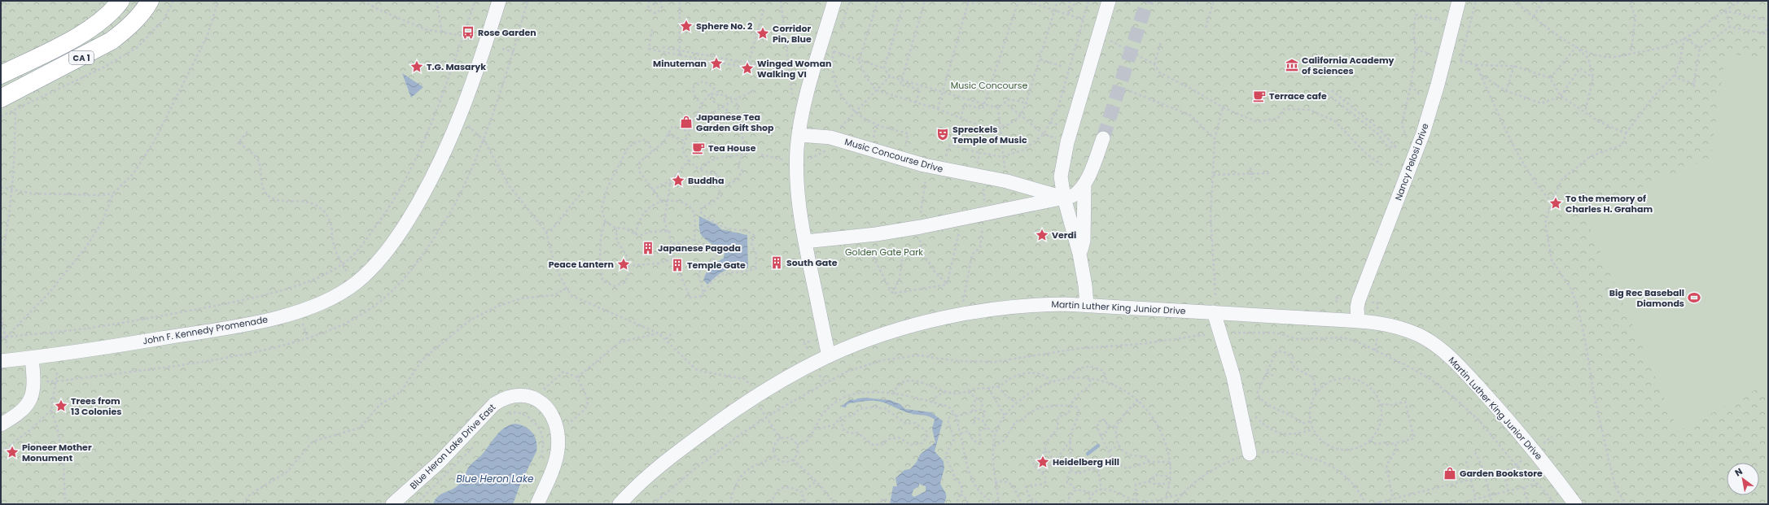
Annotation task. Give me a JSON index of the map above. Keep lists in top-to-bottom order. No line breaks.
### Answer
{"streets":{"highway":["CA 1"],"street":["Music Concourse Drive","Nancy Pelosi Drive","Martin Luther King Junior Drive","John F. Kennedy Promenade","Blue Heron Lake Drive East"]},"crossings":[["Nancy Pelosi Drive","Martin Luther King Junior Drive"]],"water":["Blue Heron Lake"],"parks":["Music Concourse","Golden Gate Park"],"places":{"place":["Sphere No. 2","Corridor Pin, Blue","Minuteman","T.G. Masaryk","Winged Woman Walking VI","Buddha","To the memory of Charles H. Graham","Verdi","Peace Lantern","Trees from 13 Colonies","Pioneer Mother Monument","Heidelberg Hill"],"bus stop":["Rose Garden"],"museum":["California Academy of Sciences"],"cafe":["Terrace cafe","Tea House"],"shop":["Japanese Tea Garden Gift Shop","Garden Bookstore"],"theatre":["Spreckels Temple of Music"],"building":["Japanese Pagoda","South Gate","Temple Gate"],"sports":["Big Rec Baseball Diamonds"]},"north":"top left"}
